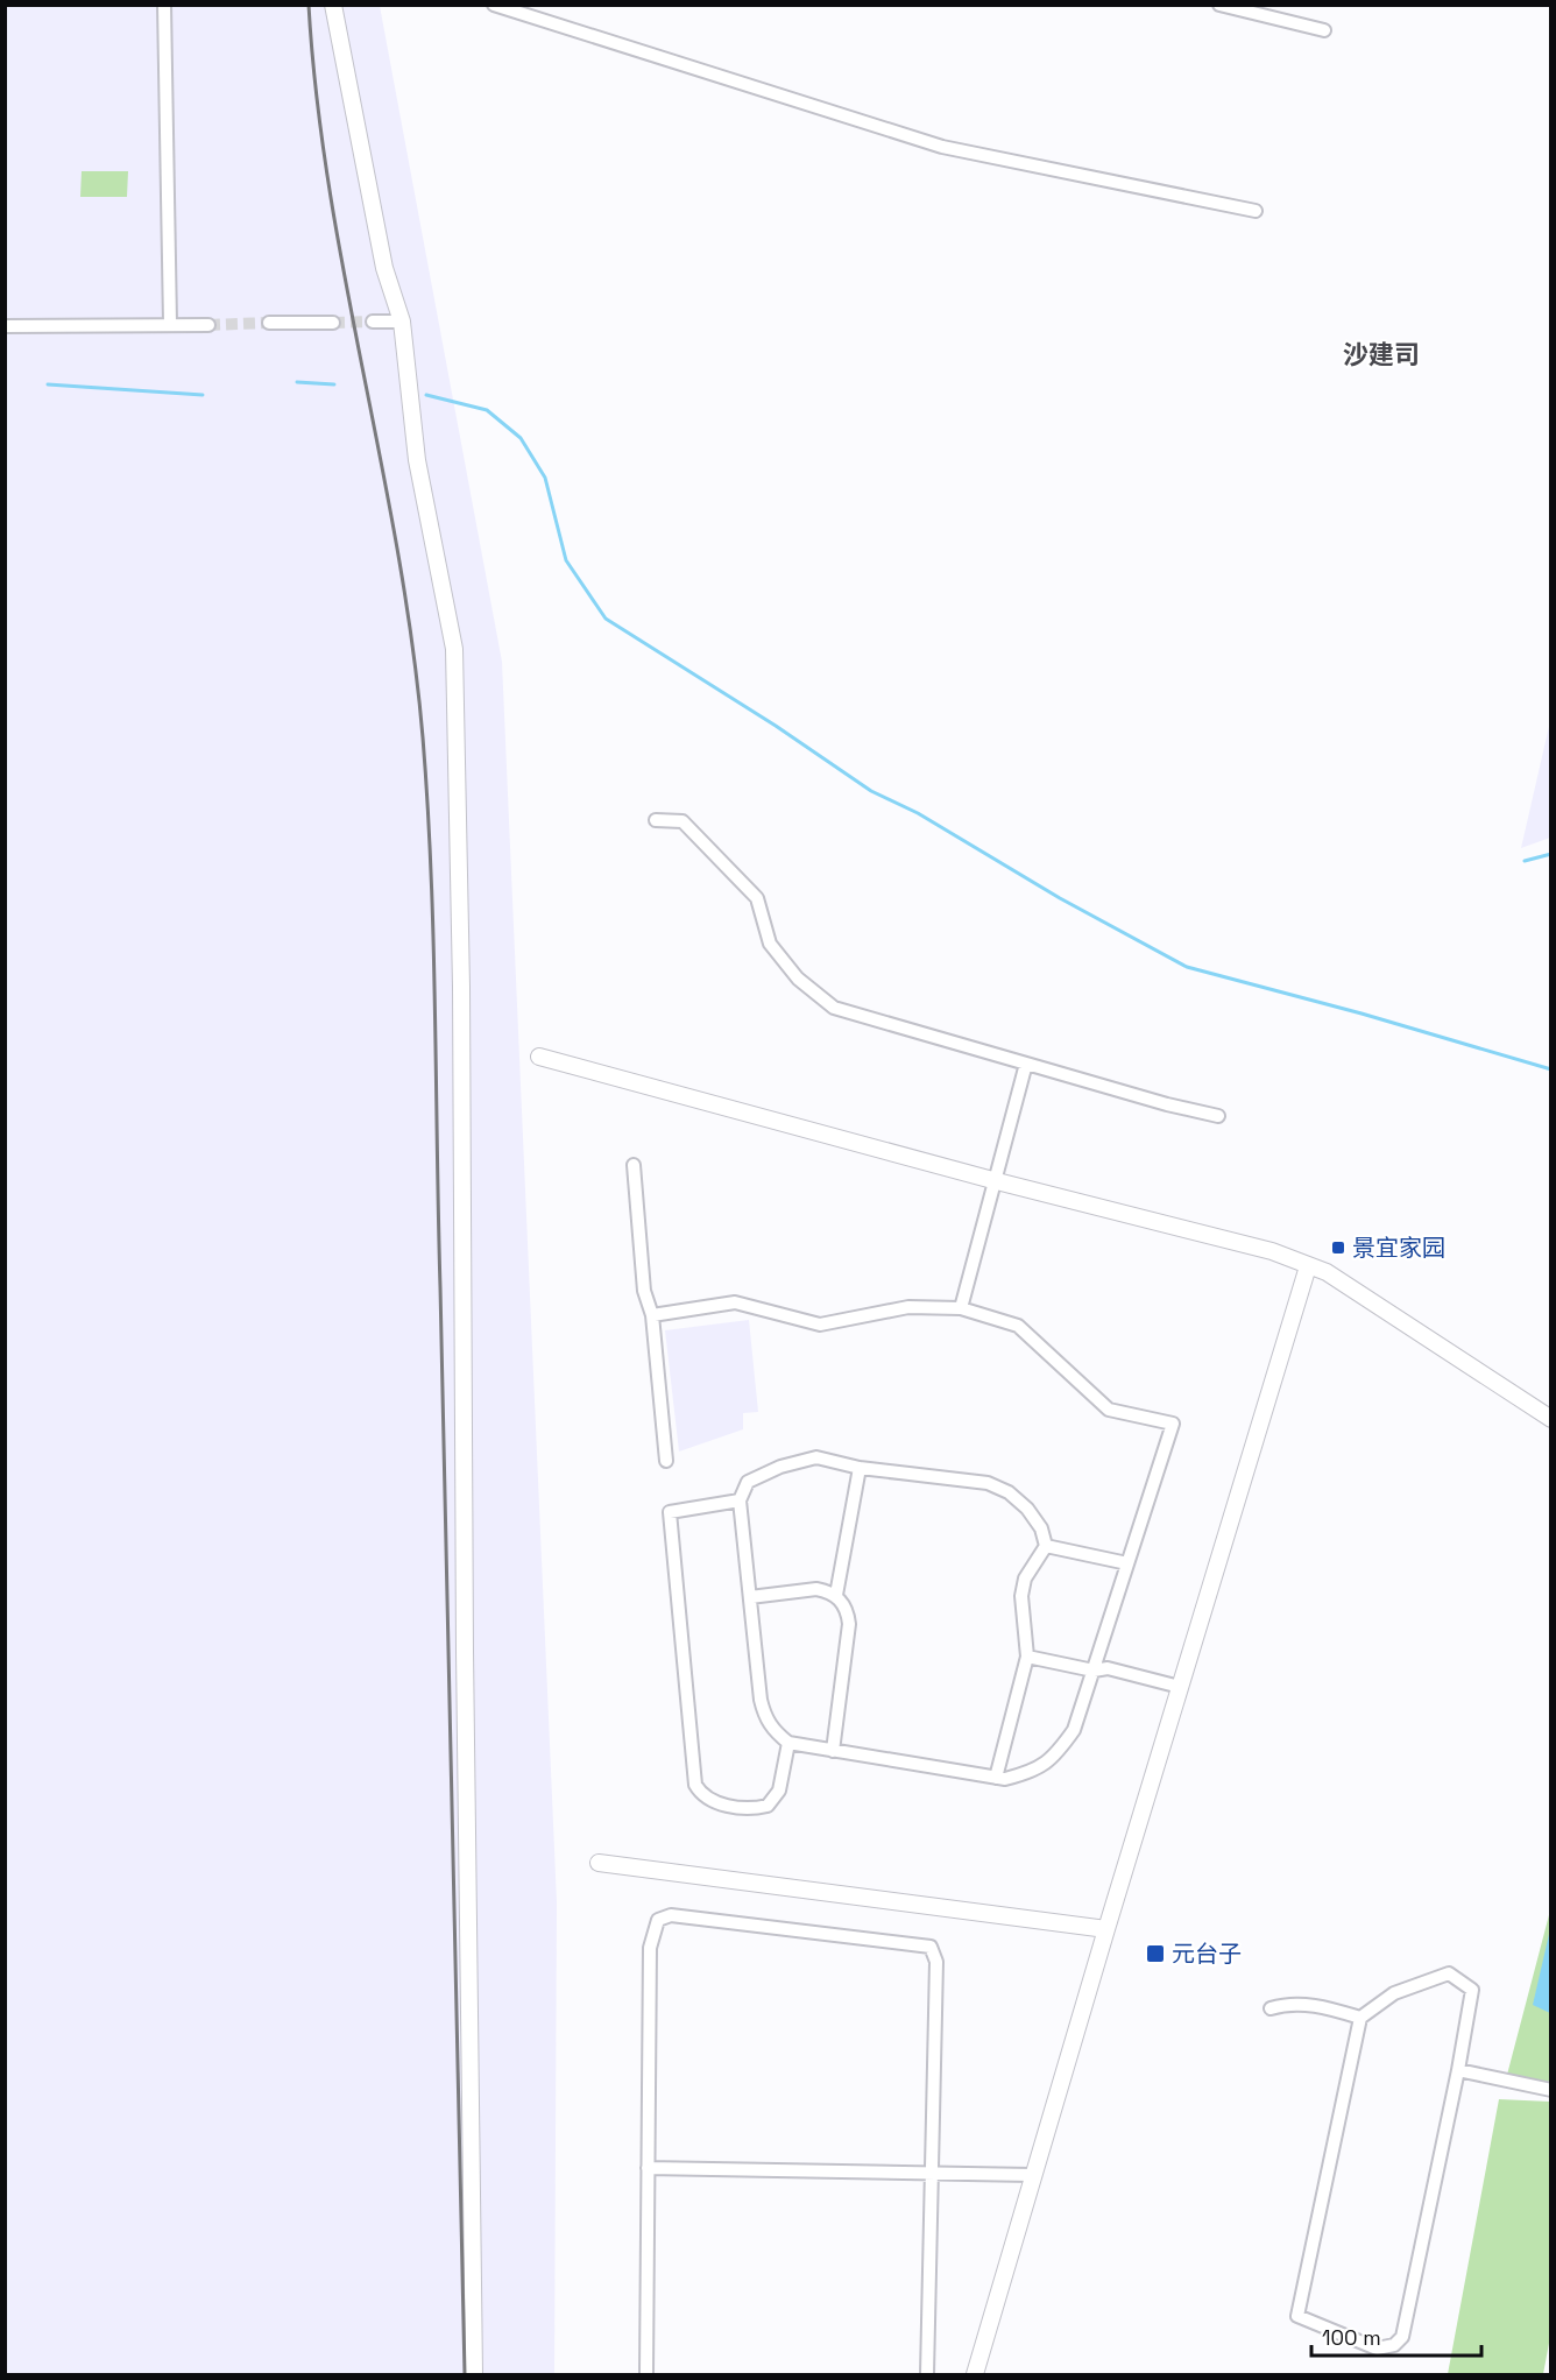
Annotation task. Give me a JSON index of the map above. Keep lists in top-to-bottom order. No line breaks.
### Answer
{"districts":["沙建司"],"places":{"transit":["景宜家园","元台子"]},"scale_bar":"100 m"}
